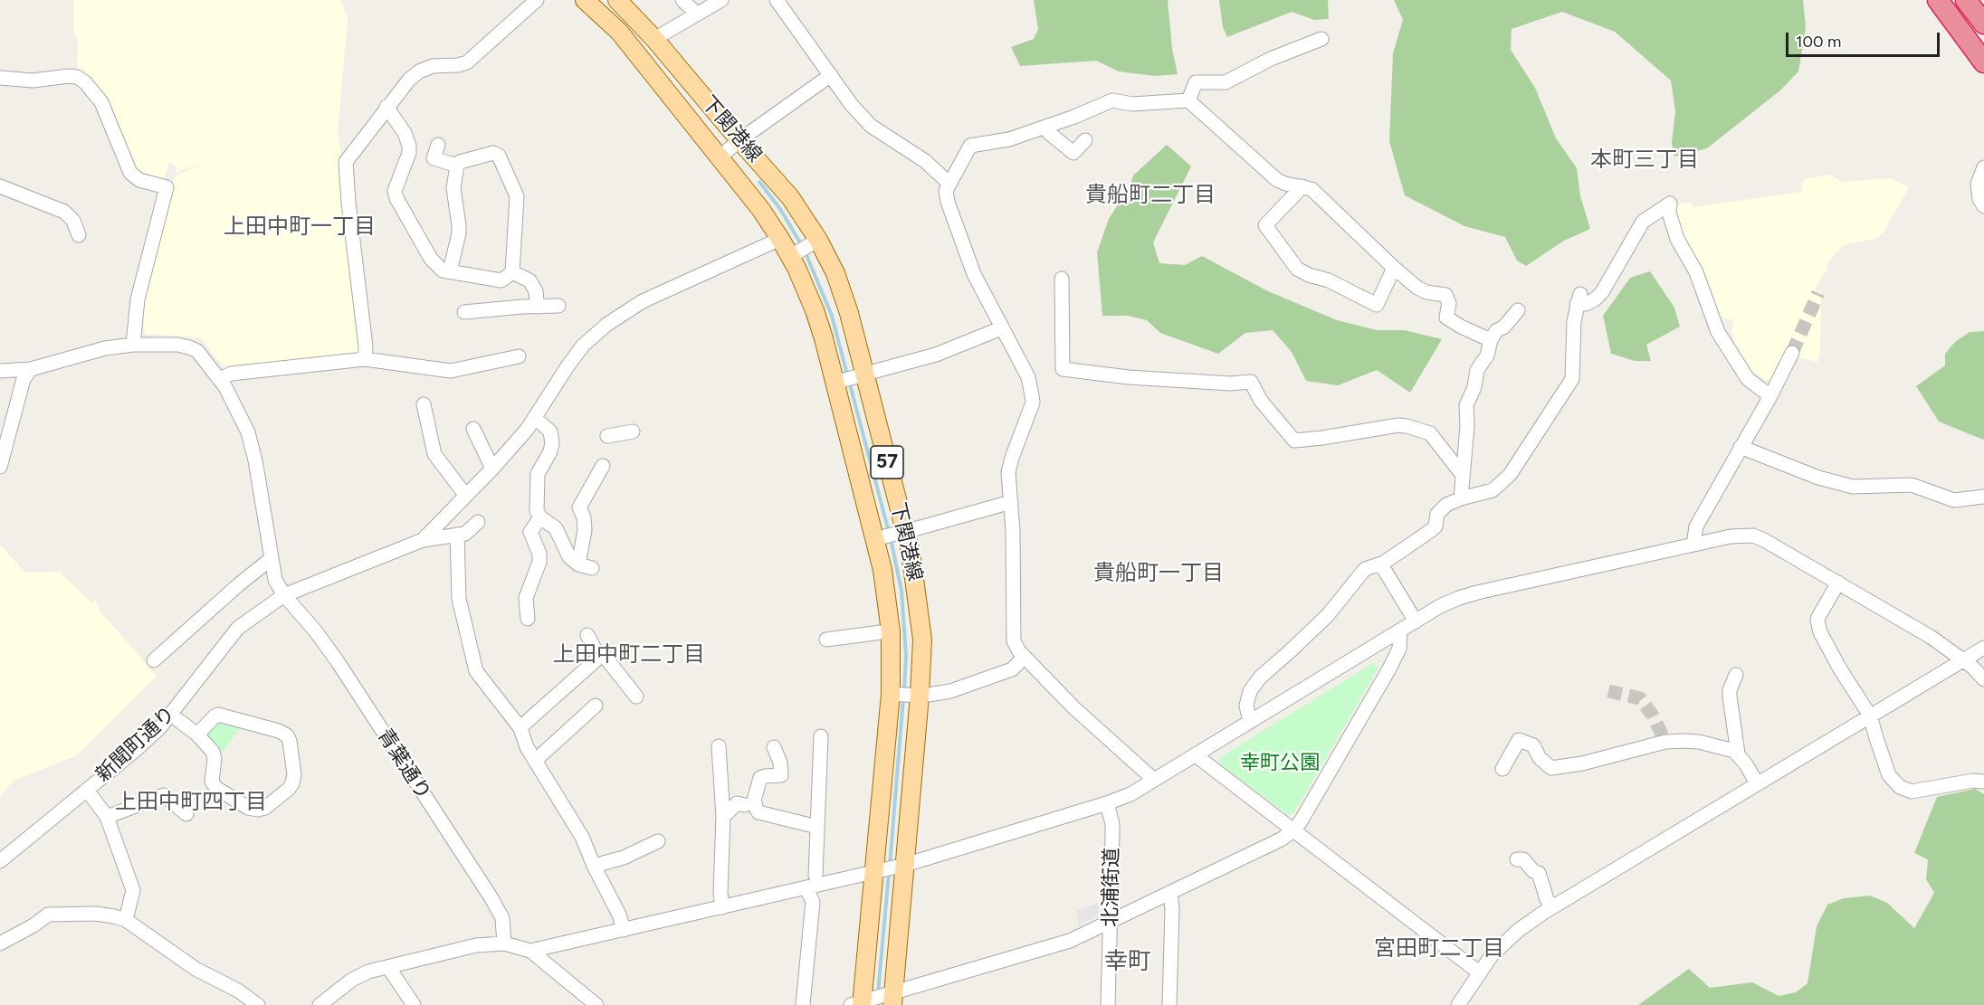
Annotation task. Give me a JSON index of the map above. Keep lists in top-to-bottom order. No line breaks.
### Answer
{"streets":{"main road":["下関港線","57"],"street":["新聞町通り","青葉通り","北浦街道"]},"crossings":[["新聞町通り","青葉通り"]],"districts":["本町三丁目","貴船町二丁目","上田中町一丁目","貴船町一丁目","上田中町二丁目","上田中町四丁目","宮田町二丁目","幸町"],"parks":["幸町公園"],"scale_bar":"100 m"}
